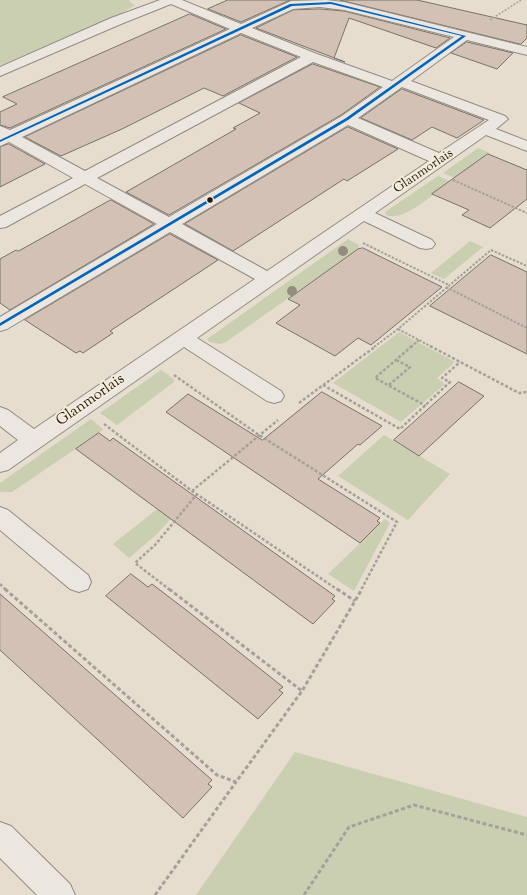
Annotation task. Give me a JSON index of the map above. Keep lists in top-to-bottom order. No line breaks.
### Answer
{"streets":{"street":["Glanmorlais"]}}
